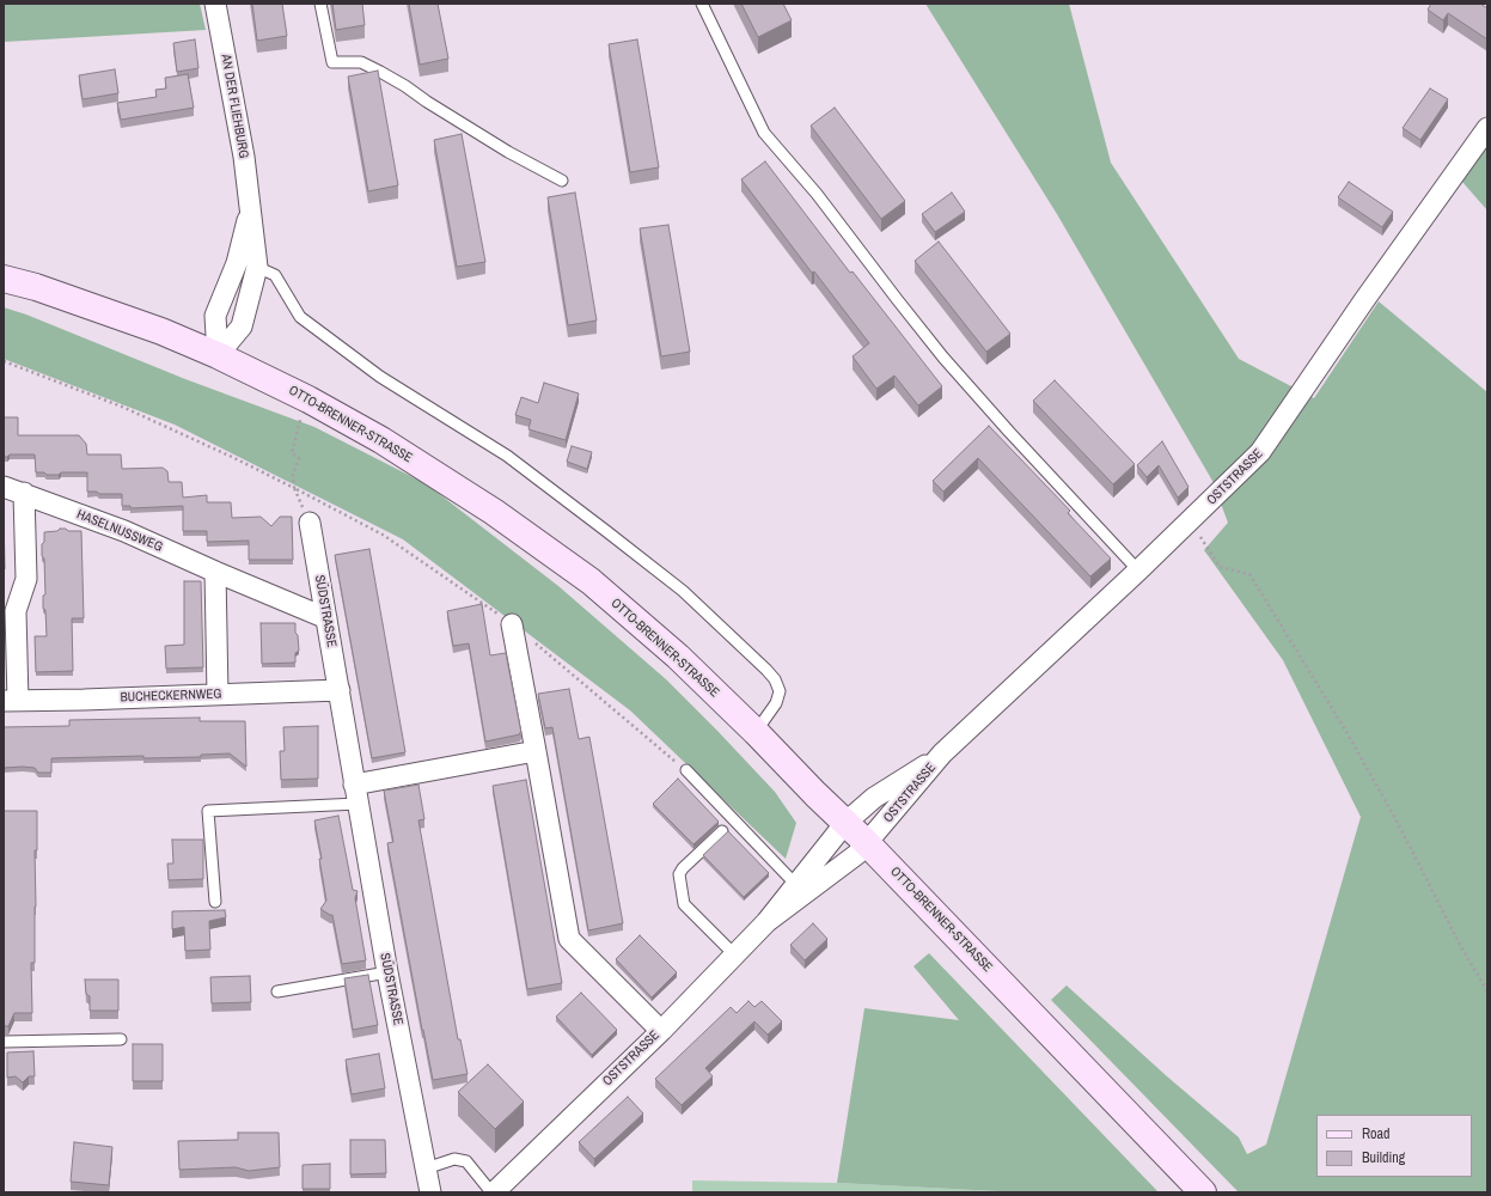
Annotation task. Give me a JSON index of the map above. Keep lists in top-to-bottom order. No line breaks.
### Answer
{"streets":{"main road":["OTTO-BRENNER-STRASSE"],"street":["AN DER FLIEHBURG","OSTSTRASSE","HASELNUSSWEG","SÜDSTRASSE","BUCHECKERNWEG"]},"crossings":[["AN DER FLIEHBURG","OTTO-BRENNER-STRASSE"],["OTTO-BRENNER-STRASSE","OSTSTRASSE"],["HASELNUSSWEG","SÜDSTRASSE"],["SÜDSTRASSE","BUCHECKERNWEG"]],"legend":["Road","Building"]}
